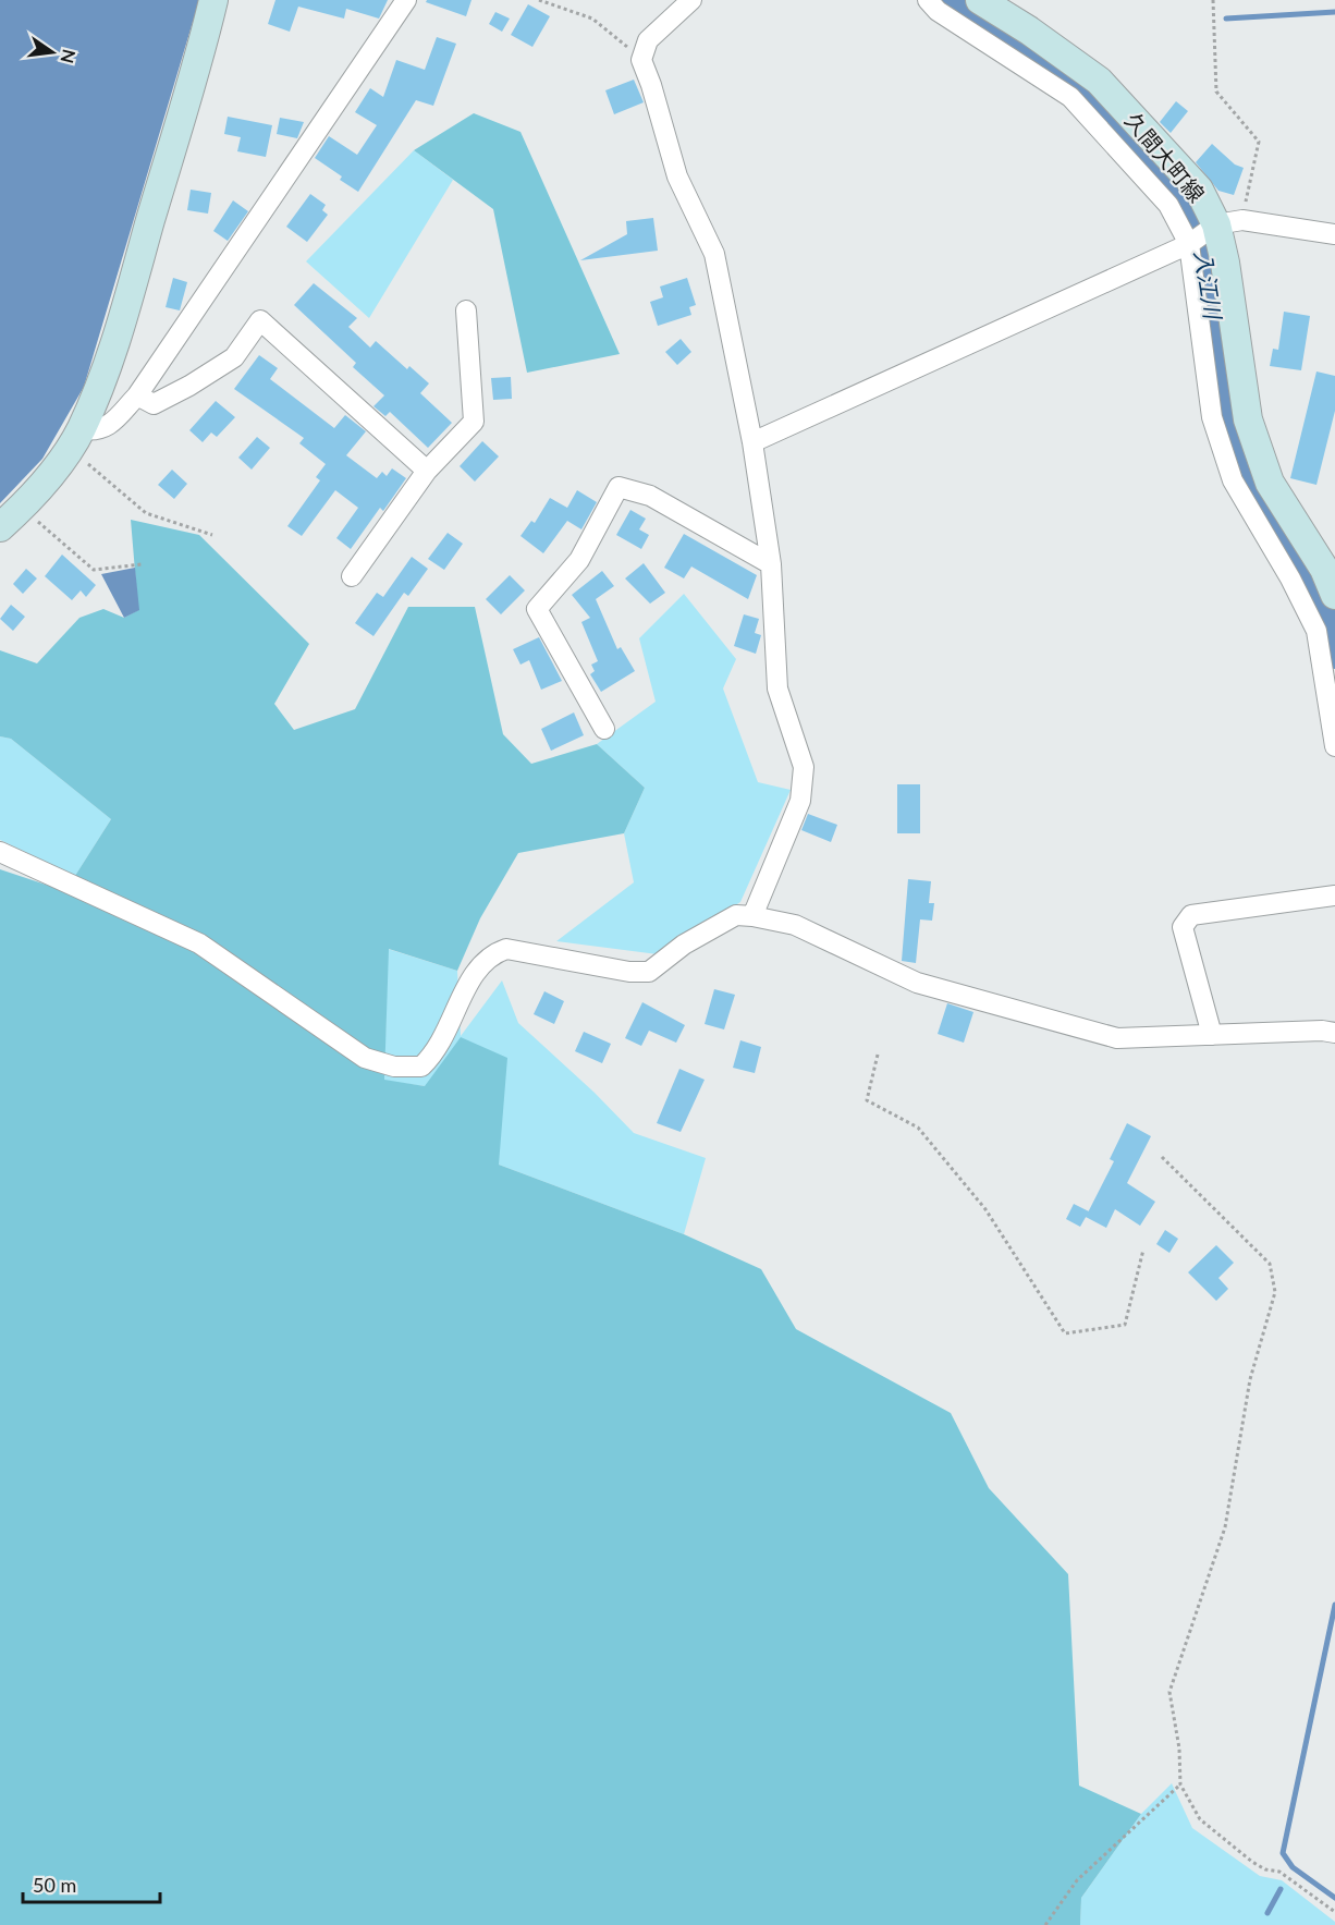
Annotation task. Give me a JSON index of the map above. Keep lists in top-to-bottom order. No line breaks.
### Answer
{"streets":{"main road":["久間大町線"]},"water":["入江川"],"scale_bar":"50 m","north":"right"}
